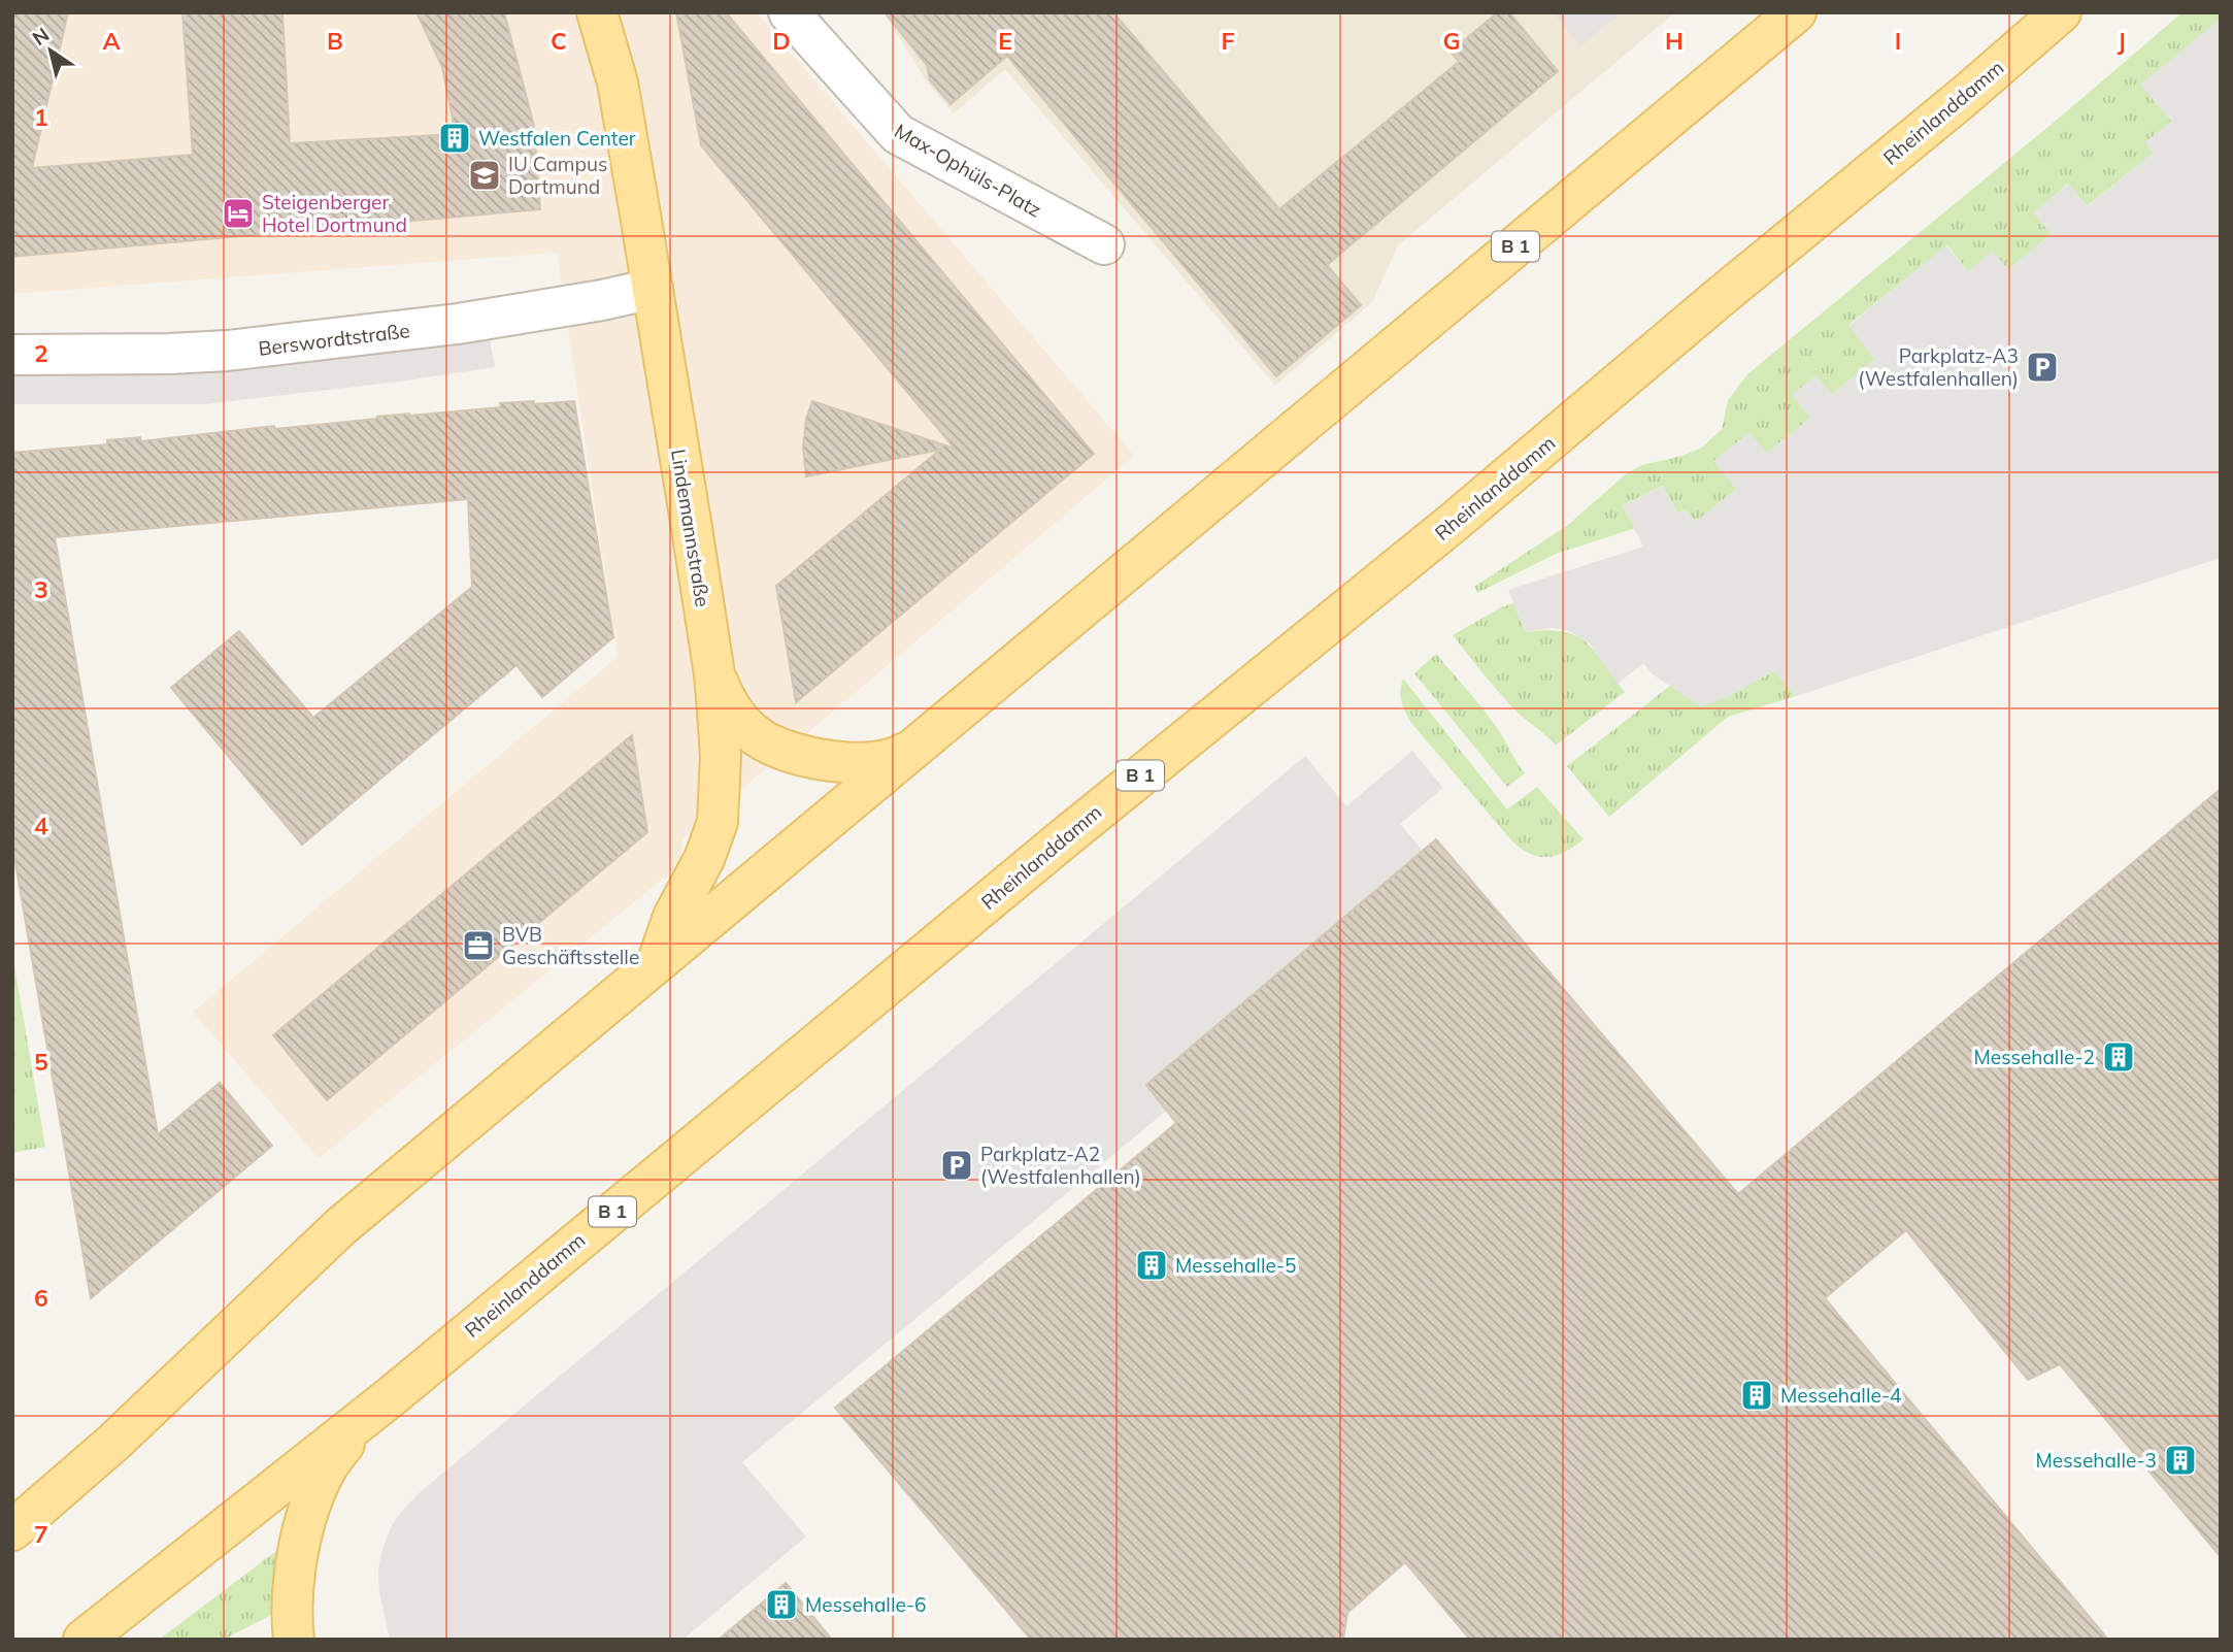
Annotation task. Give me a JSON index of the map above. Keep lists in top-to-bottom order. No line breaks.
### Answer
{"streets":{"main road":["Rheinlanddamm","B 1","Lindemannstraße"],"street":["Max-Ophüls-Platz","Berswordtstraße"]},"crossings":[["Rheinlanddamm","B 1"],["B 1","Lindemannstraße"],["Berswordtstraße","Lindemannstraße"]],"places":{"building":["Westfalen Center","Messehalle-2","Messehalle-5","Messehalle-4","Messehalle-3","Messehalle-6"],"school or university":["IU Campus Dortmund"],"hotel":["Steigenberger Hotel Dortmund"],"parking":["Parkplatz-A3 (Westfalenhallen)","Parkplatz-A2 (Westfalenhallen)"],"office":["BVB Geschäftsstelle"]},"north":"top left","grid":{"columns":["A","B","C","D","E","F","G","H","I","J"],"rows":["1","2","3","4","5","6","7"]}}
